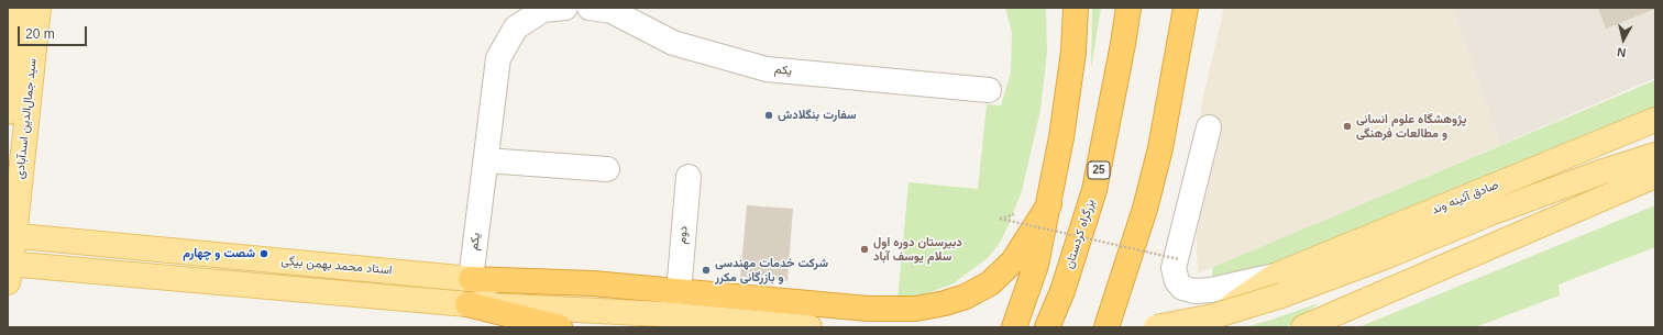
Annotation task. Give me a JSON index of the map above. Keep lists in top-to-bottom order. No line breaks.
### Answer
{"streets":{"highway":["25","بزرگراه کردستان"],"main road":["سید جمال‌الدین اسدآبادی","صادق آئینه وند","استاد محمد بهمن بیگی"],"street":["یکم","دوم"]},"crossings":[["یکم","استاد محمد بهمن بیگی"],["سید جمال‌الدین اسدآبادی","استاد محمد بهمن بیگی"]],"places":["سفارت بنگلادش","پژوهشگاه علوم انسانی و مطالعات فرهنگی","دبیرستان دوره اول سلام یوسف آباد","شصت و چهارم","شرکت خدمات مهندسی و بازرگانی مکرر"],"scale_bar":"20 m","north":"bottom"}
